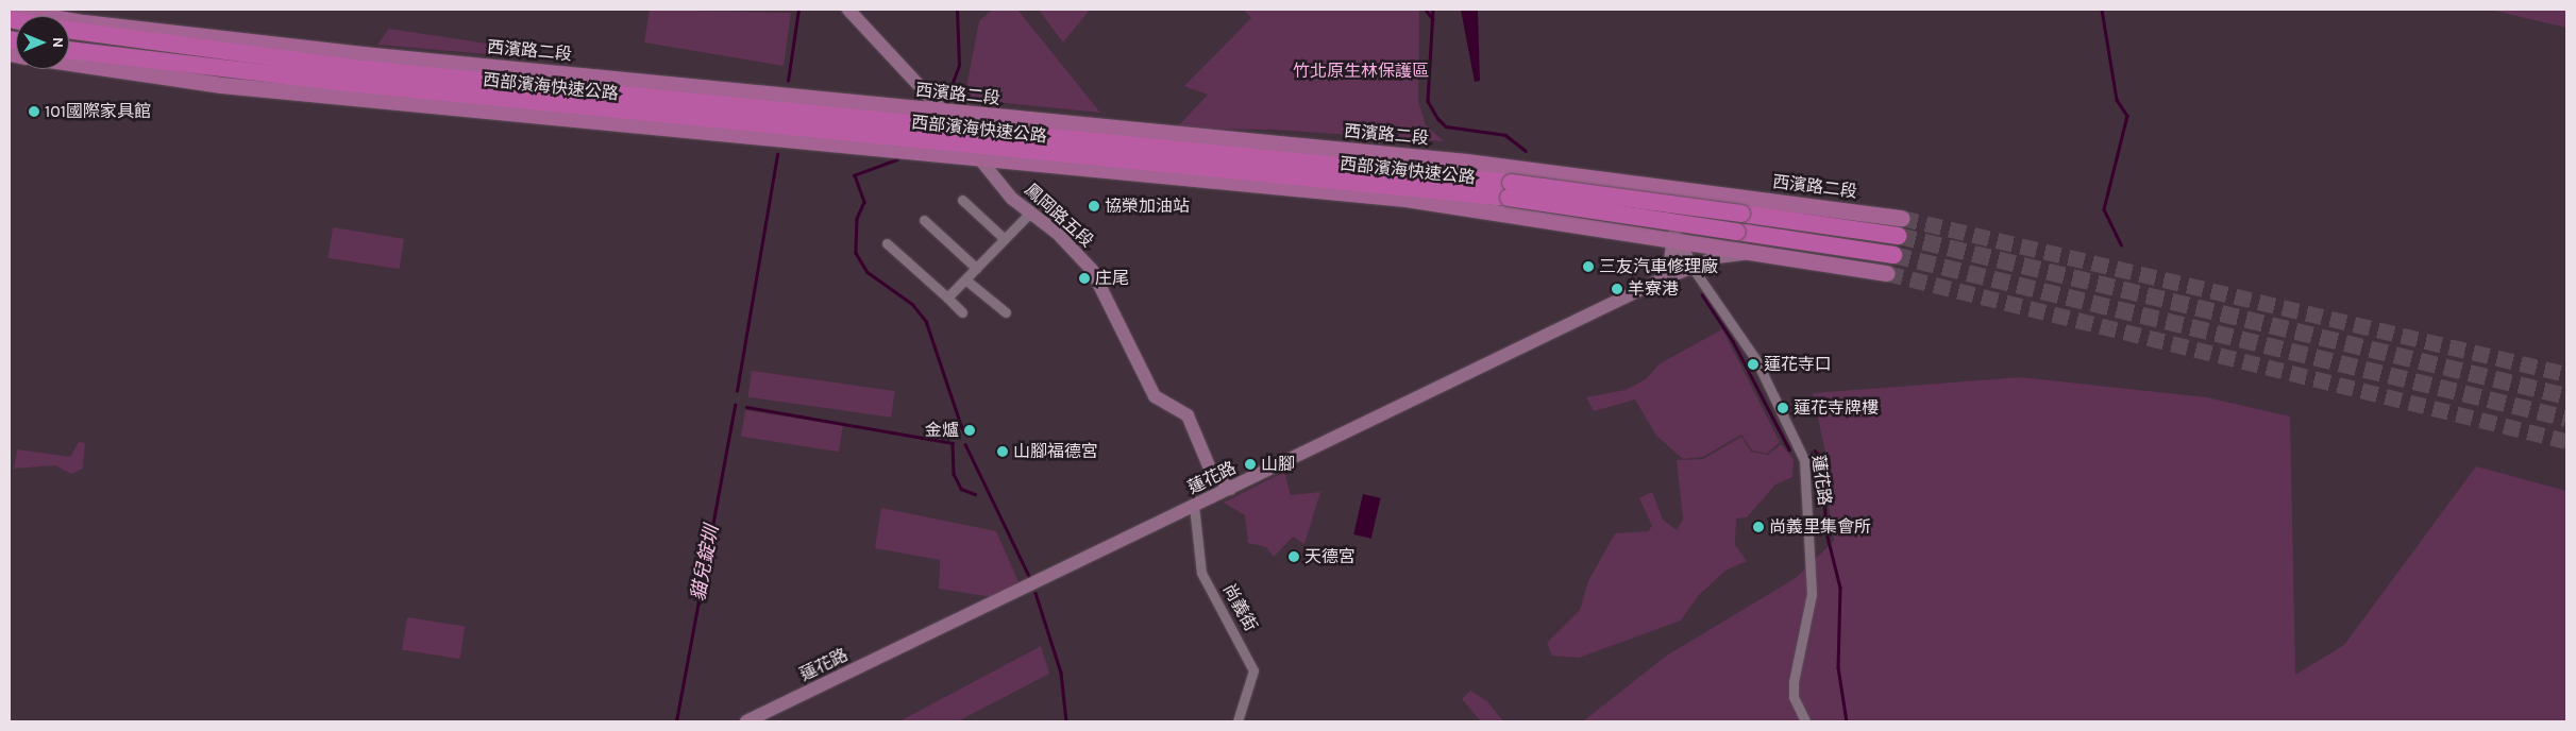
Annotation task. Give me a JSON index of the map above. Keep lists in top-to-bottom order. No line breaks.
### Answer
{"streets":{"highway":["西部濱海快速公路"],"main road":["西濱路二段"],"street":["鳳岡路五段","蓮花路","尚義街"]},"crossings":[["西濱路二段","鳳岡路五段"],["西部濱海快速公路","鳳岡路五段"],["鳳岡路五段","蓮花路"],["蓮花路","尚義街"]],"water":["貓兒錠圳"],"parks":["竹北原生林保護區"],"places":["101國際家具館","協榮加油站","三友汽車修理廠","庄尾","羊寮港","蓮花寺口","蓮花寺牌樓","金爐","山腳福德宮","山腳","尚義里集會所","天德宮"],"north":"right"}
